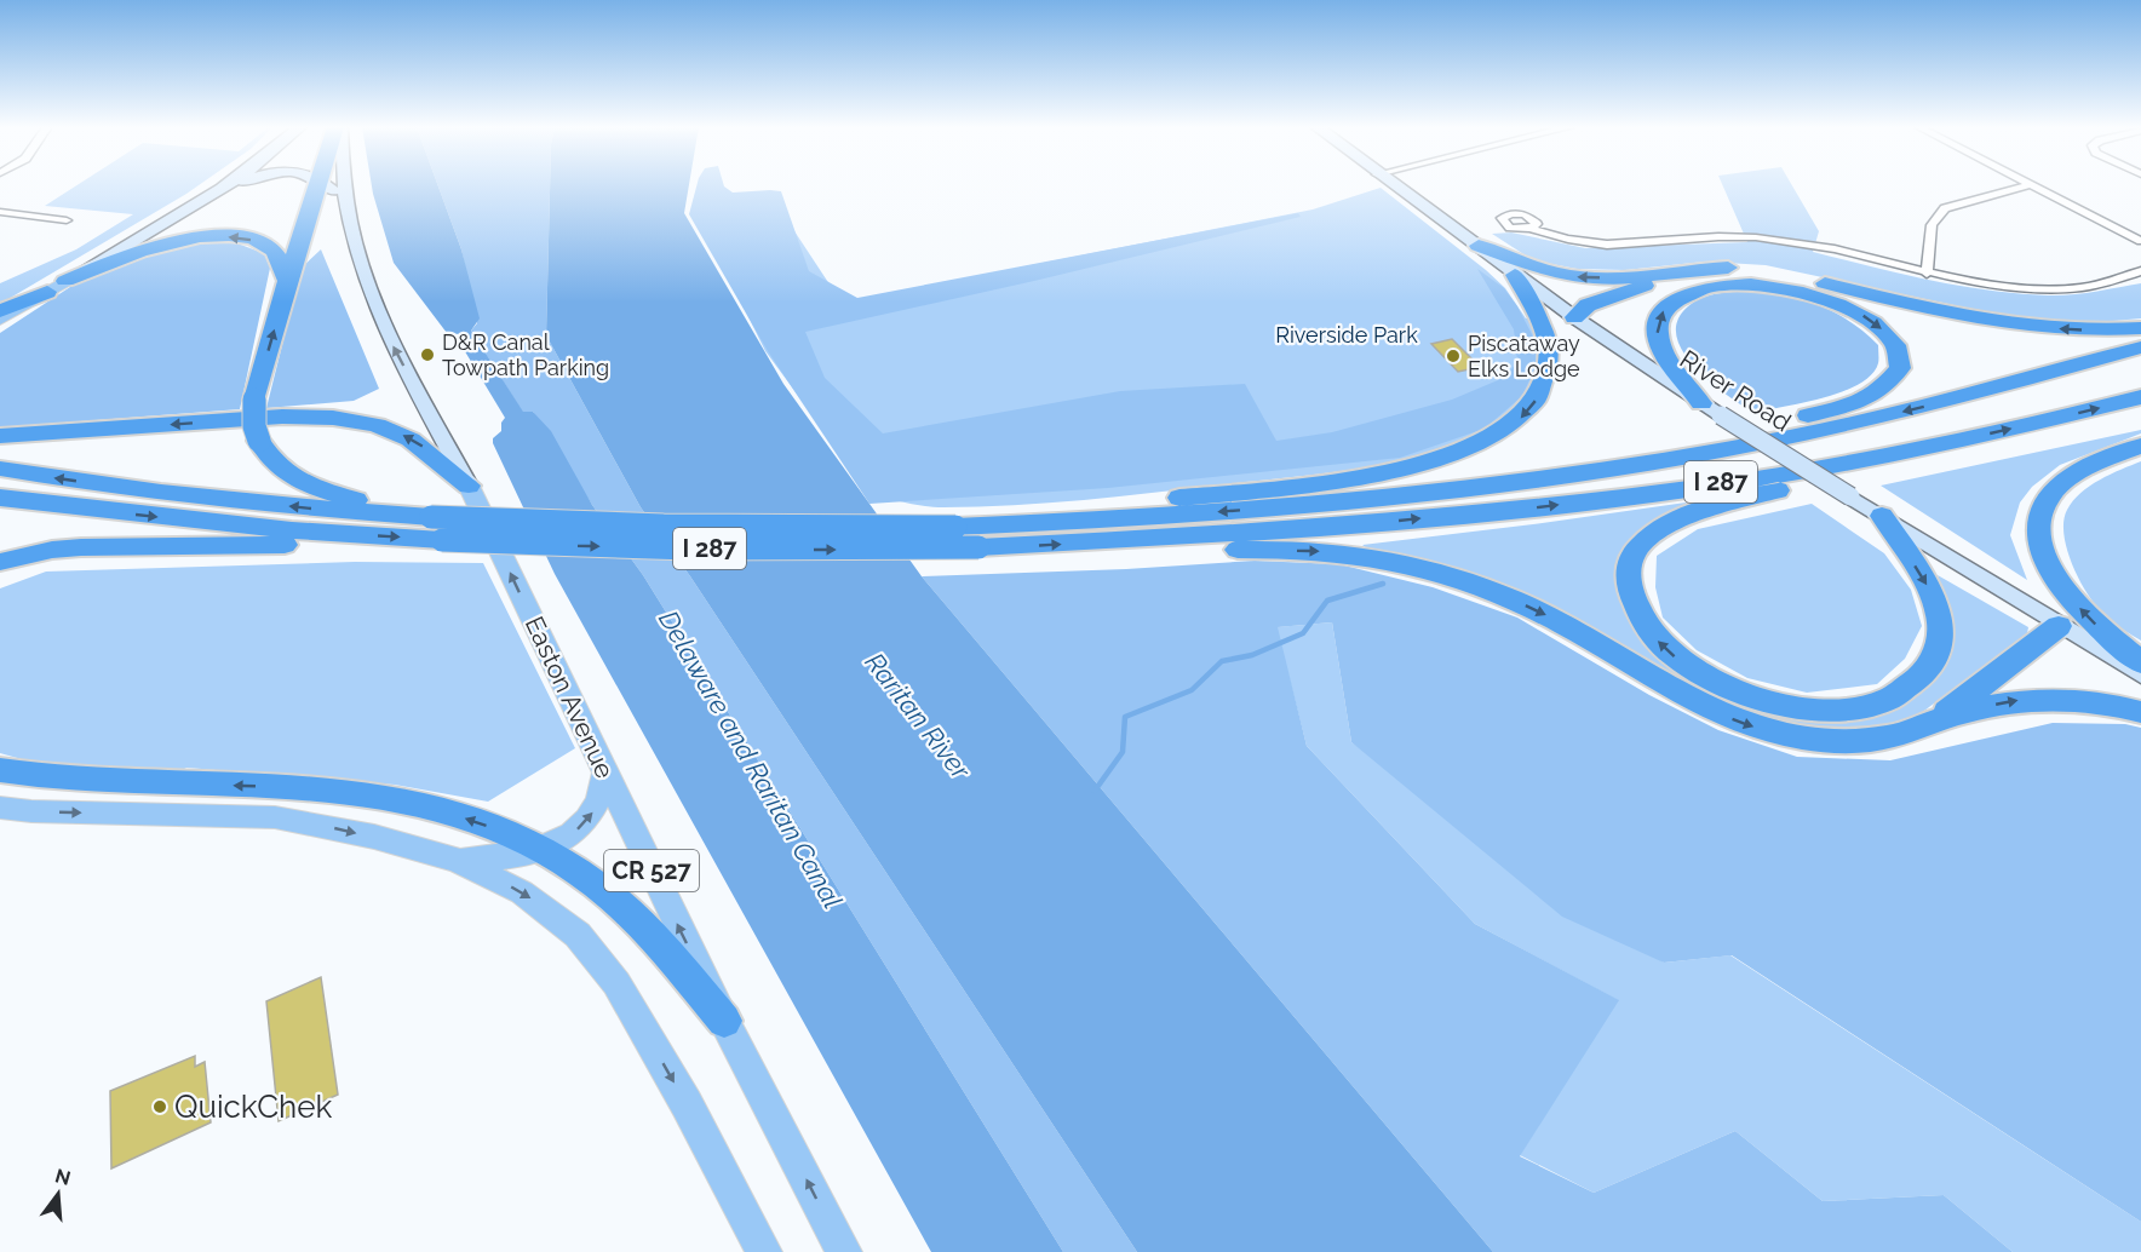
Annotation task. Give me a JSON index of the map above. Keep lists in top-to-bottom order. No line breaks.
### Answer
{"streets":{"highway":["I 287"],"main road":["River Road","Easton Avenue","CR 527"]},"water":["Raritan River","Delaware and Raritan Canal"],"parks":["Riverside Park"],"places":["D&R Canal Towpath Parking","Piscataway Elks Lodge","QuickChek"],"north":"top"}
